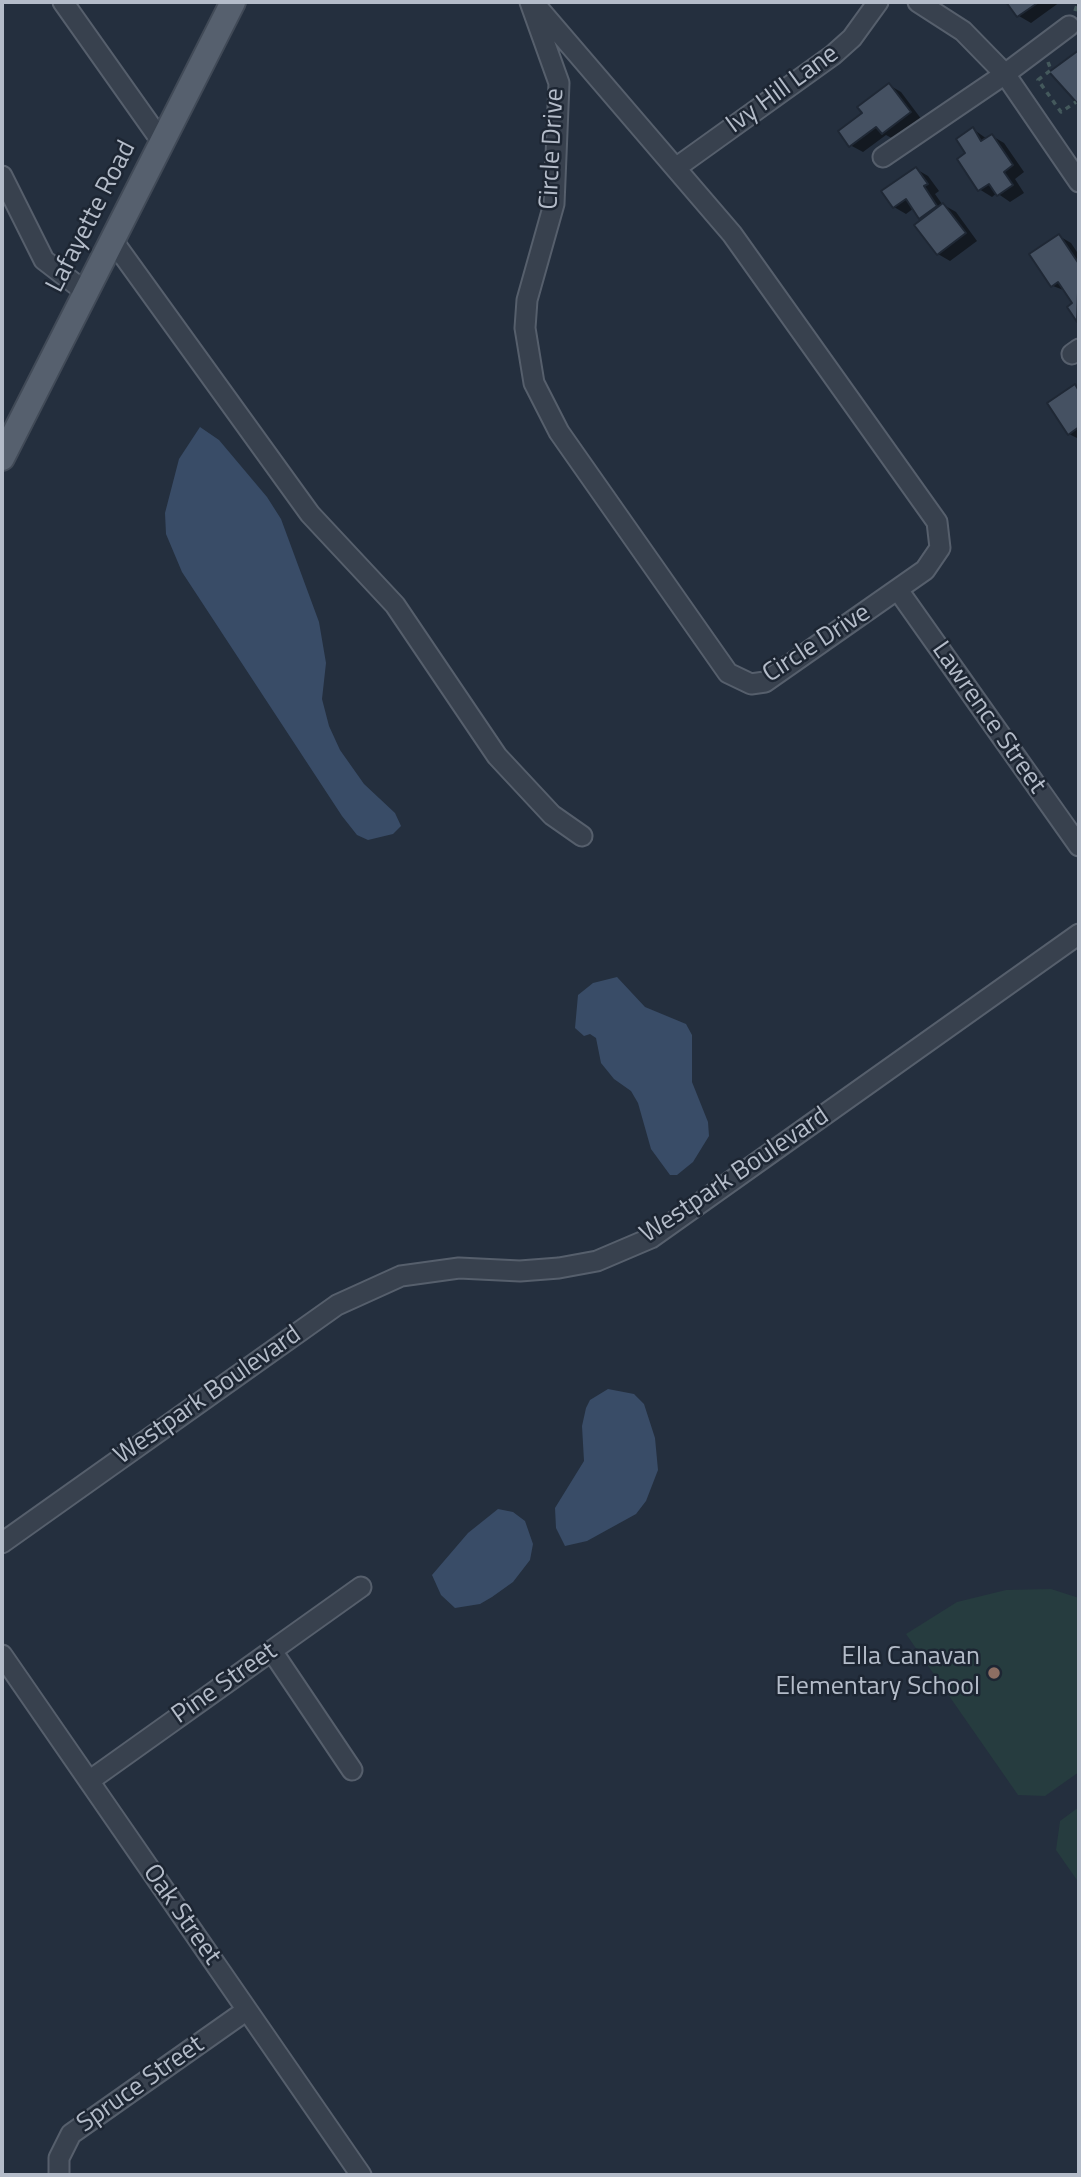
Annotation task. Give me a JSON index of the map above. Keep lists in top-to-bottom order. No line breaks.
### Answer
{"streets":{"main road":["Lafayette Road"],"street":["Ivy Hill Lane","Circle Drive","Lawrence Street","Westpark Boulevard","Pine Street","Oak Street","Spruce Street"]},"crossings":[["Ivy Hill Lane","Circle Drive"],["Circle Drive","Lawrence Street"],["Pine Street","Oak Street"],["Oak Street","Spruce Street"]],"places":["Ella Canavan Elementary School"]}
